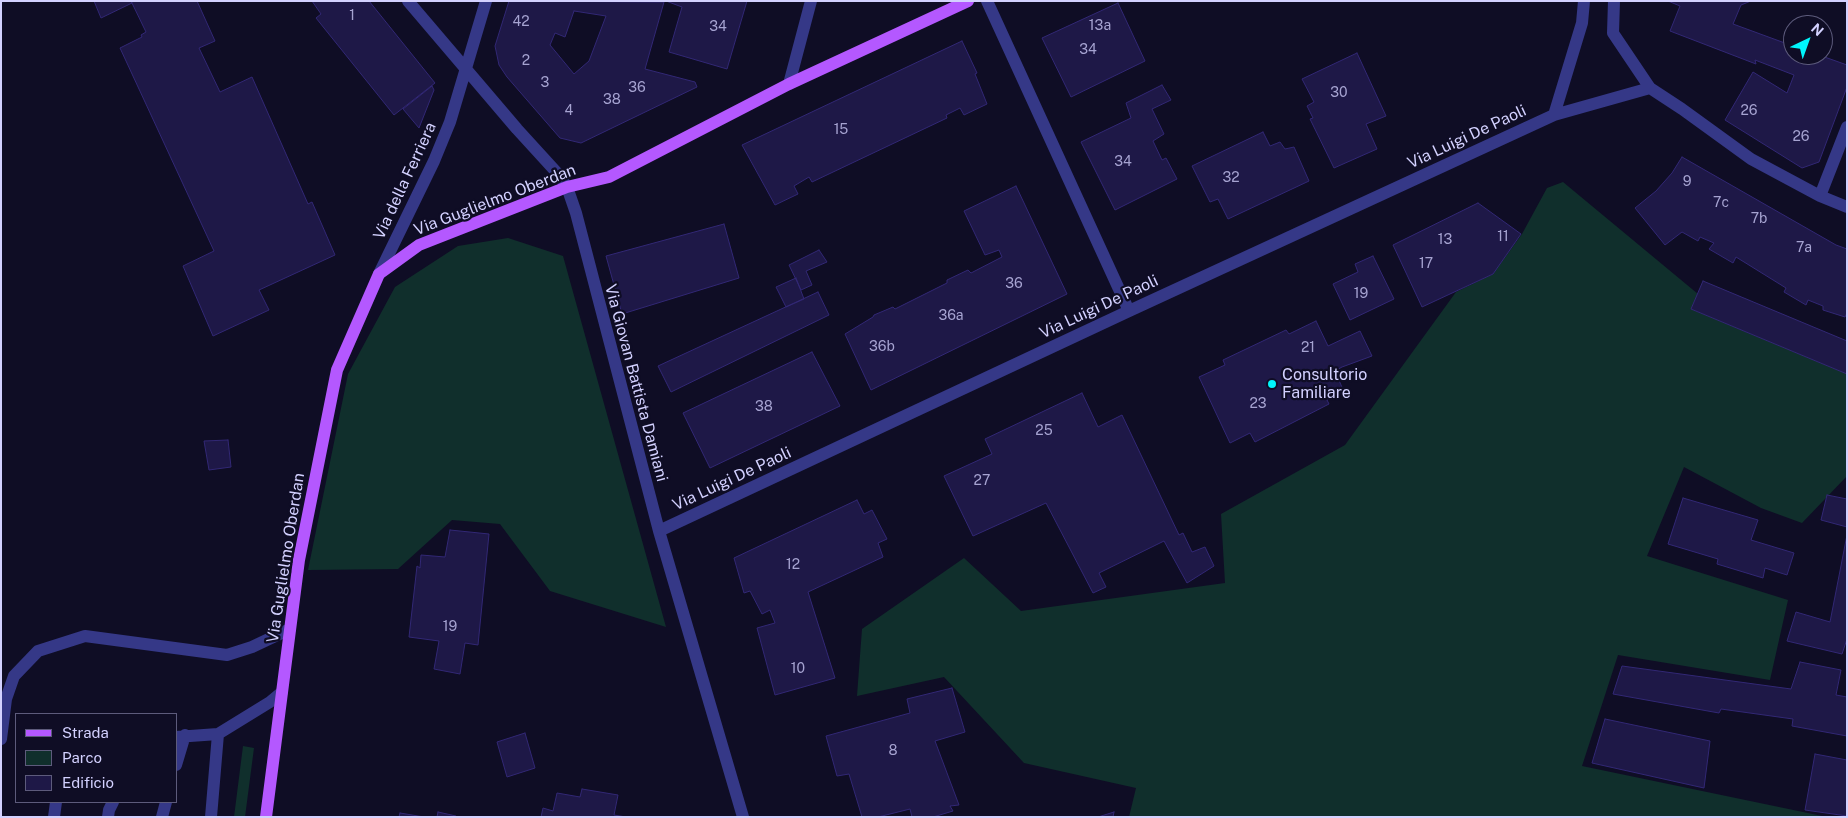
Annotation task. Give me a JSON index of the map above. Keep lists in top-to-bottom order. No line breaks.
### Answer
{"streets":{"main road":["Via Guglielmo Oberdan"],"street":["Via Luigi De Paoli","Via della Ferriera","Via Giovan Battista Damiani"]},"crossings":[["Via Luigi De Paoli","Via Giovan Battista Damiani"],["Via della Ferriera","Via Guglielmo Oberdan"],["Via della Ferriera","Via Giovan Battista Damiani"],["Via Guglielmo Oberdan","Via Giovan Battista Damiani"]],"places":["Consultorio Familiare"],"house_numbers":["1","42","13a","34","34","2","3","36","30","38","4","26","15","26","34","32","9","7c","7b","11","13","7a","17","36","19","36a","36b","21","23","38","25","27","12","19","10","8"],"legend":["Strada","Parco","Edificio"],"north":"top right"}
